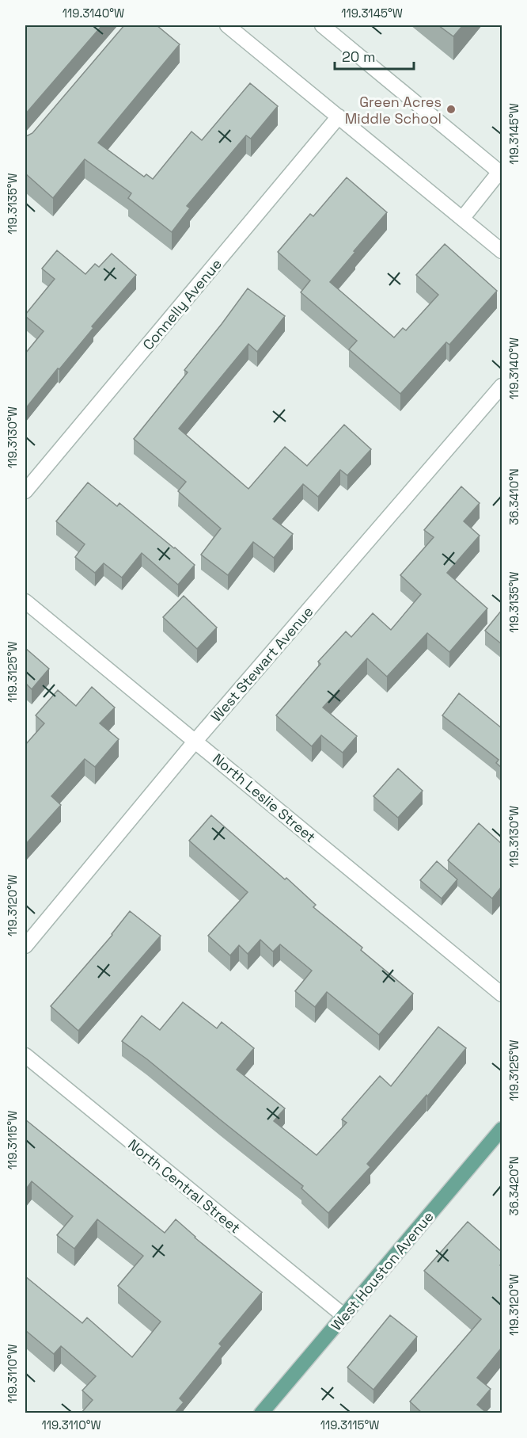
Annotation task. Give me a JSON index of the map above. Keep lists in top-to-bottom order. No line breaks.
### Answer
{"streets":{"main road":["West Houston Avenue"],"street":["Connelly Avenue","West Stewart Avenue","North Leslie Street","North Central Street"]},"crossings":[["West Stewart Avenue","North Leslie Street"],["North Central Street","West Houston Avenue"]],"places":["Green Acres Middle School"],"scale_bar":"20 m","coordinates":["119.3140°W","119.3145°W","119.3135°W","119.3130°W","36.3410°N","119.3125°W","119.3120°W","119.3115°W","36.3420°N","119.3110°W"]}
